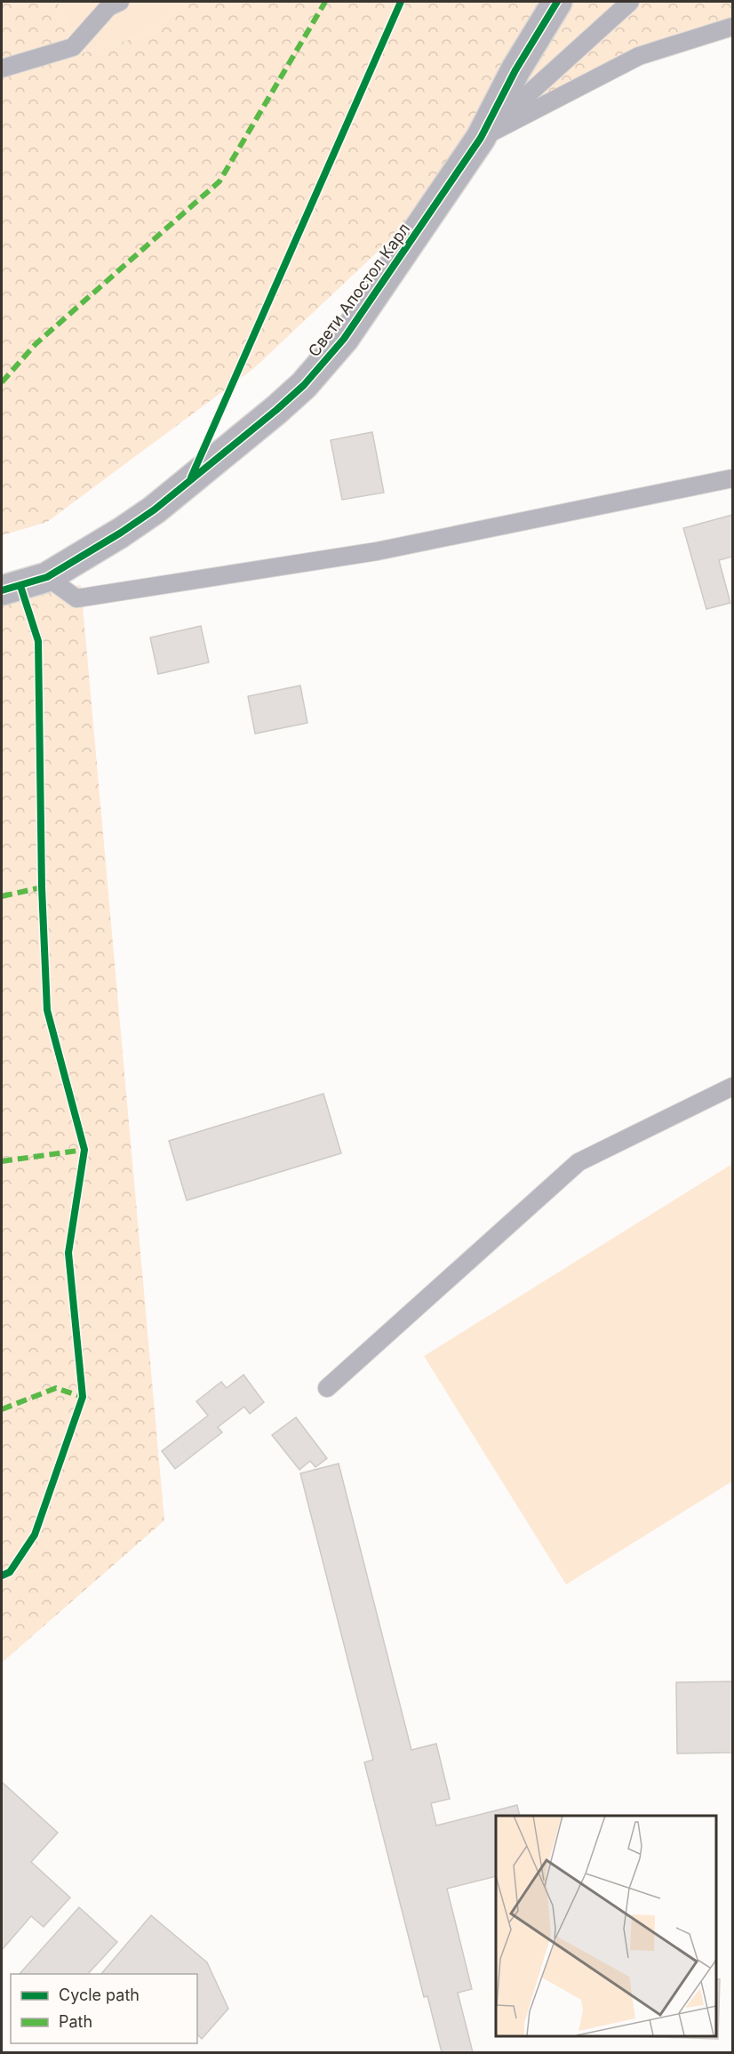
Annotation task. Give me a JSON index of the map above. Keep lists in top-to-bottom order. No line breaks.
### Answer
{"streets":{"street":["Свети Апостол Карл"]},"legend":["Cycle path","Path"]}
